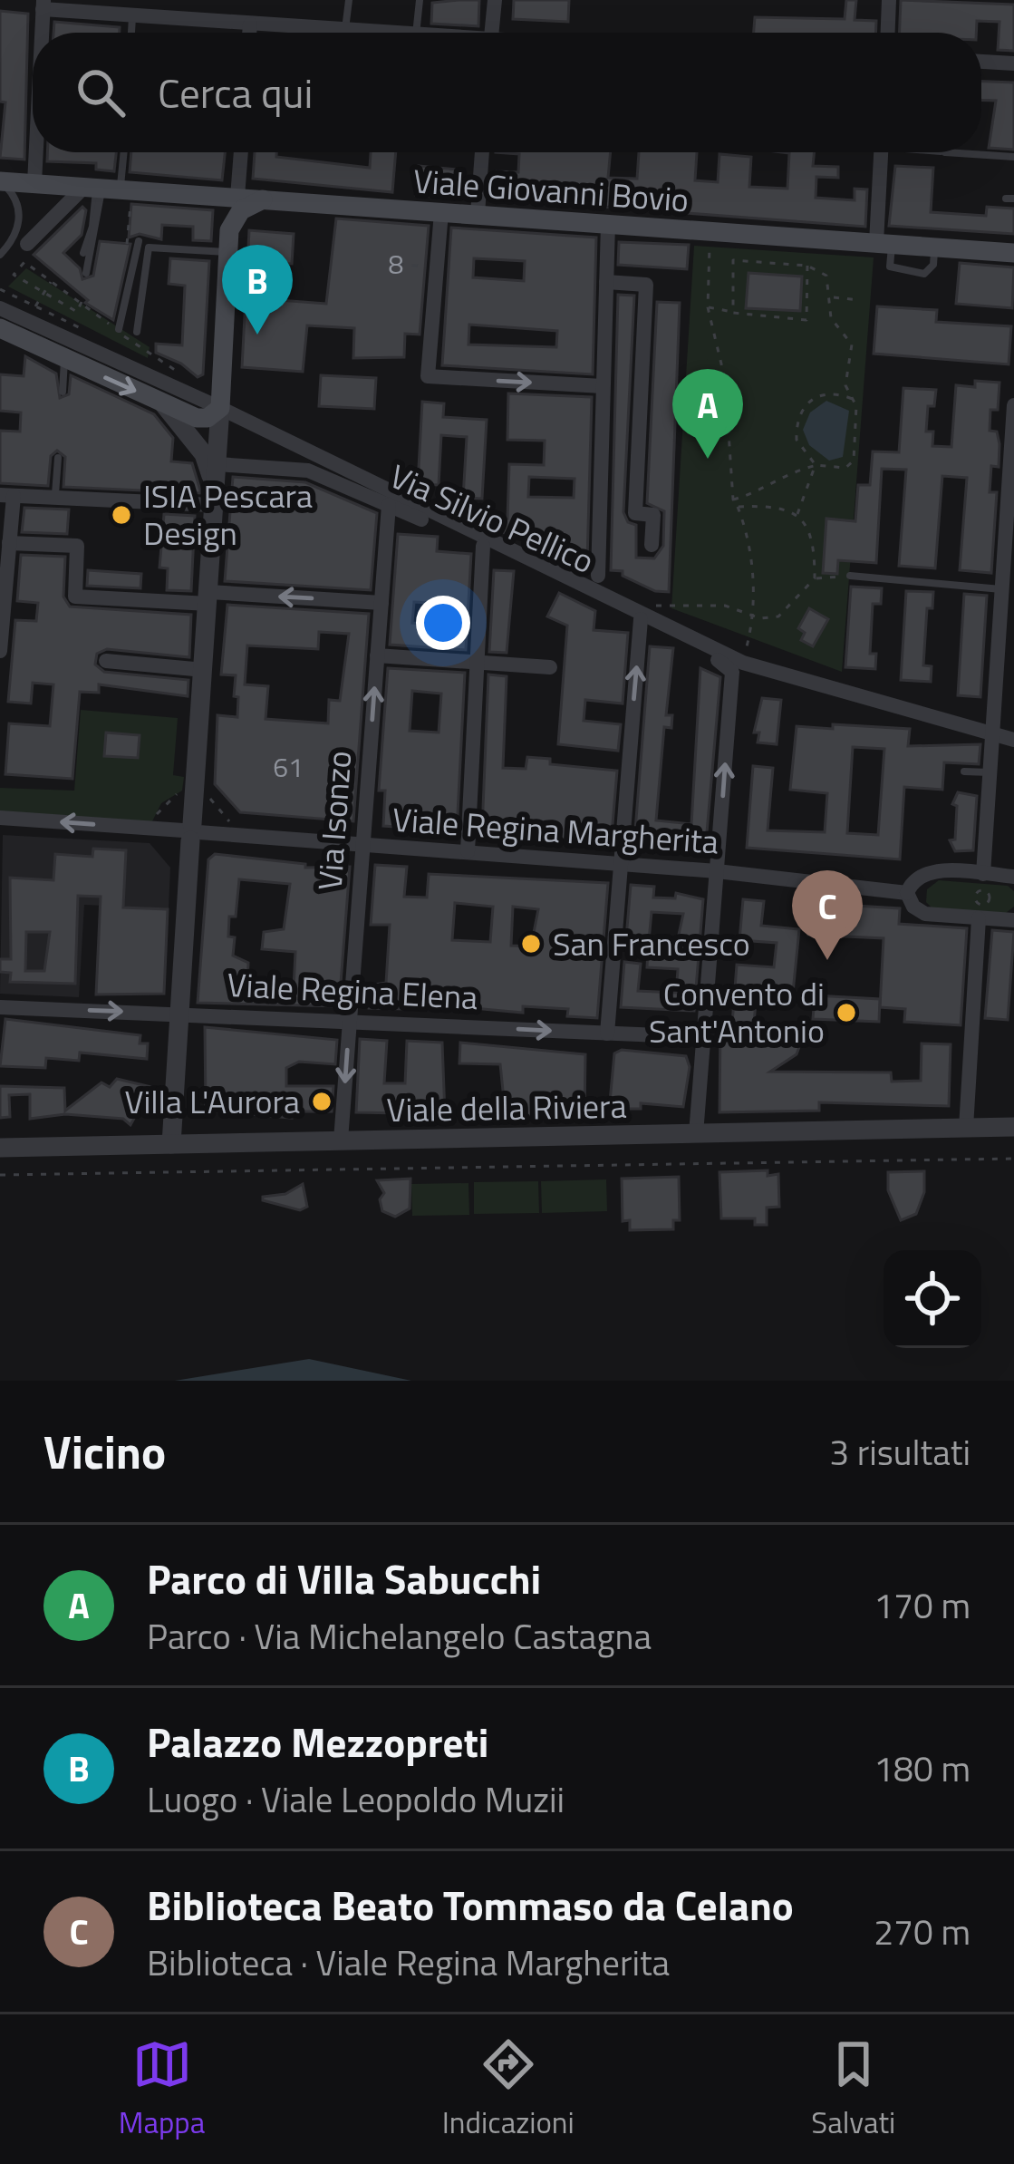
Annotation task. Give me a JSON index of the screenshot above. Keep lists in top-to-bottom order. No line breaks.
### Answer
{"streets":{"main road":["Viale Giovanni Bovio"],"street":["Via Silvio Pellico","Via Isonzo","Viale Regina Margherita","Viale Regina Elena","Viale della Riviera"]},"crossings":[["Via Silvio Pellico","Via Isonzo"],["Via Silvio Pellico","Viale Regina Margherita"],["Via Isonzo","Viale Regina Margherita"],["Via Isonzo","Viale Regina Elena"],["Via Isonzo","Viale della Riviera"]],"one_way":["Viale Regina Elena"],"places":["ISIA Pescara Design","San Francesco","Convento di Sant'Antonio","Villa L'Aurora"],"house_numbers":["8","61"],"page":{"search":"Cerca qui","pins":["B","A","C"],"heading":["Vicino","3 risultati"],"list":[{"mark":"A","name":"Parco di Villa Sabucchi","note":"Parco · Via Michelangelo Castagna","value":"170 m"},{"mark":"B","name":"Palazzo Mezzopreti","note":"Luogo · Viale Leopoldo Muzii","value":"180 m"},{"mark":"C","name":"Biblioteca Beato Tommaso da Celano","note":"Biblioteca · Viale Regina Margherita","value":"270 m"}],"nav":["Mappa","Indicazioni","Salvati"]}}
